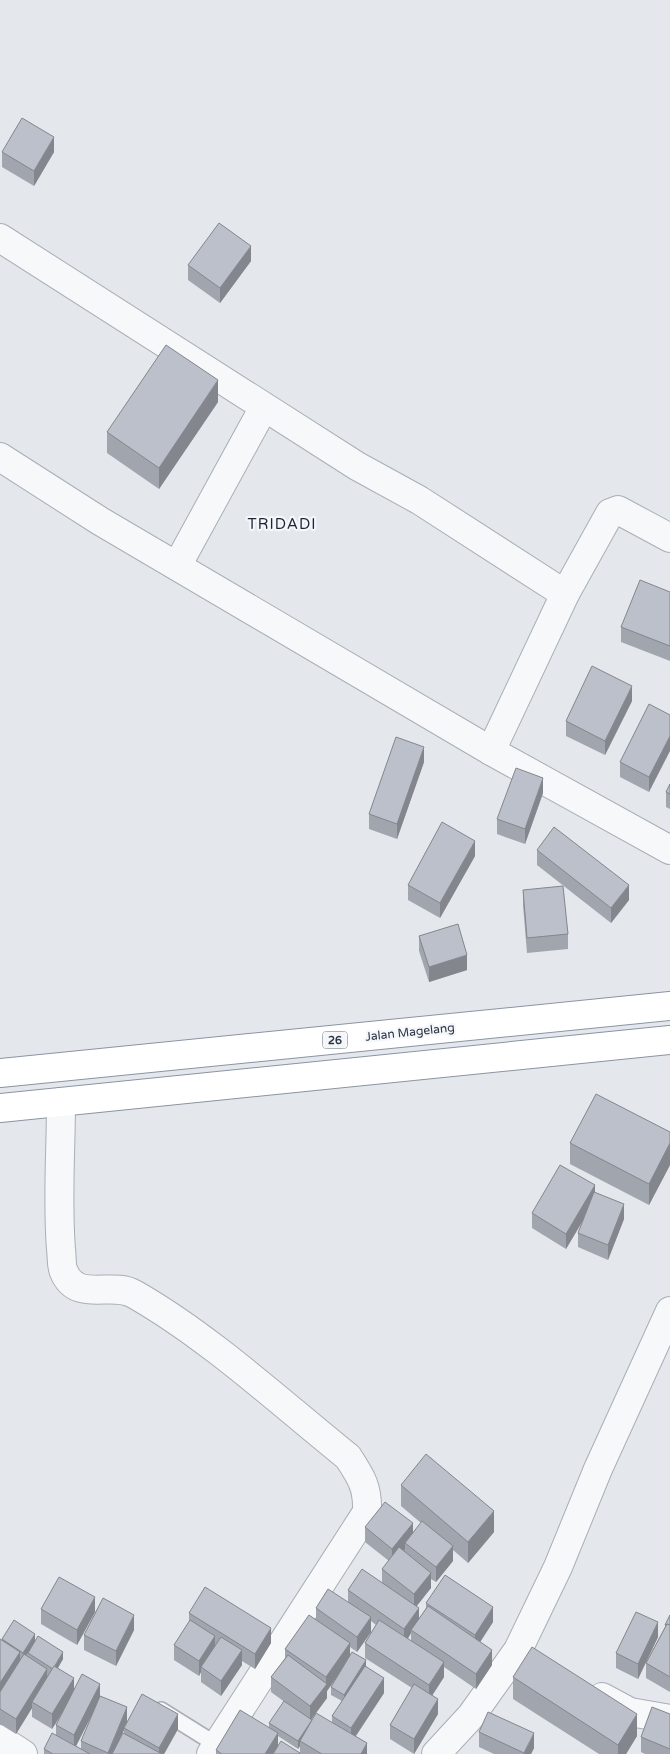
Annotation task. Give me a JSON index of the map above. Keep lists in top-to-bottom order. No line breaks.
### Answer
{"streets":{"highway":["Jalan Magelang","26"]},"districts":["TRIDADI"]}
